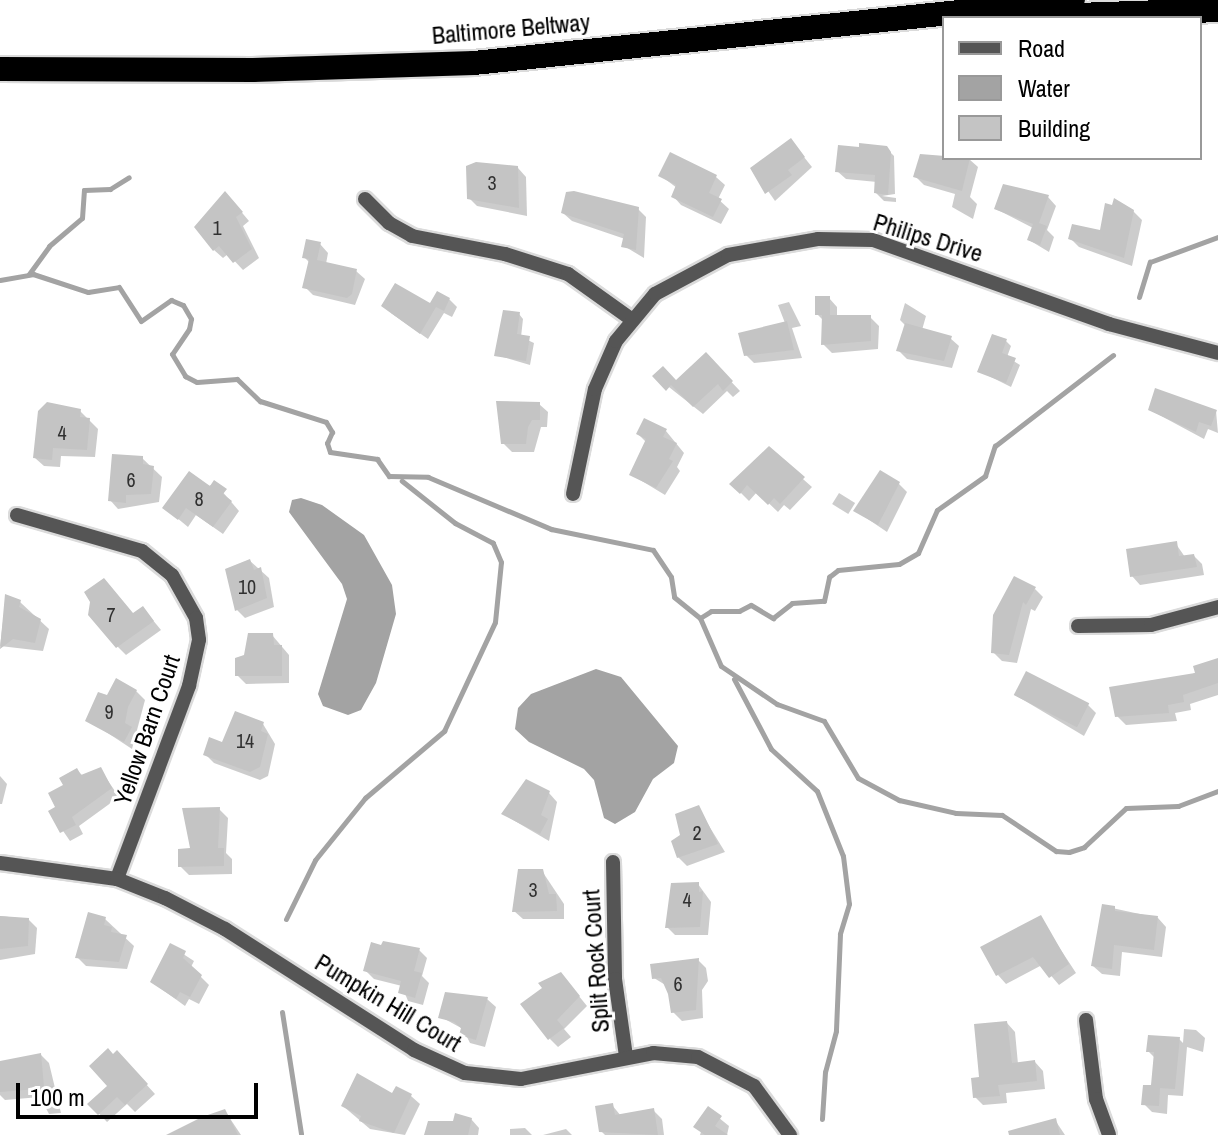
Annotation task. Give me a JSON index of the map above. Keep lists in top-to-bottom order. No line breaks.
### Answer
{"streets":{"highway":["Baltimore Beltway"],"street":["Philips Drive","Yellow Barn Court","Split Rock Court","Pumpkin Hill Court"]},"crossings":[["Yellow Barn Court","Pumpkin Hill Court"],["Split Rock Court","Pumpkin Hill Court"]],"house_numbers":["3","1","4","6","8","10","7","9","14","2","3","4","6"],"legend":["Road","Water","Building"],"scale_bar":"100 m"}
